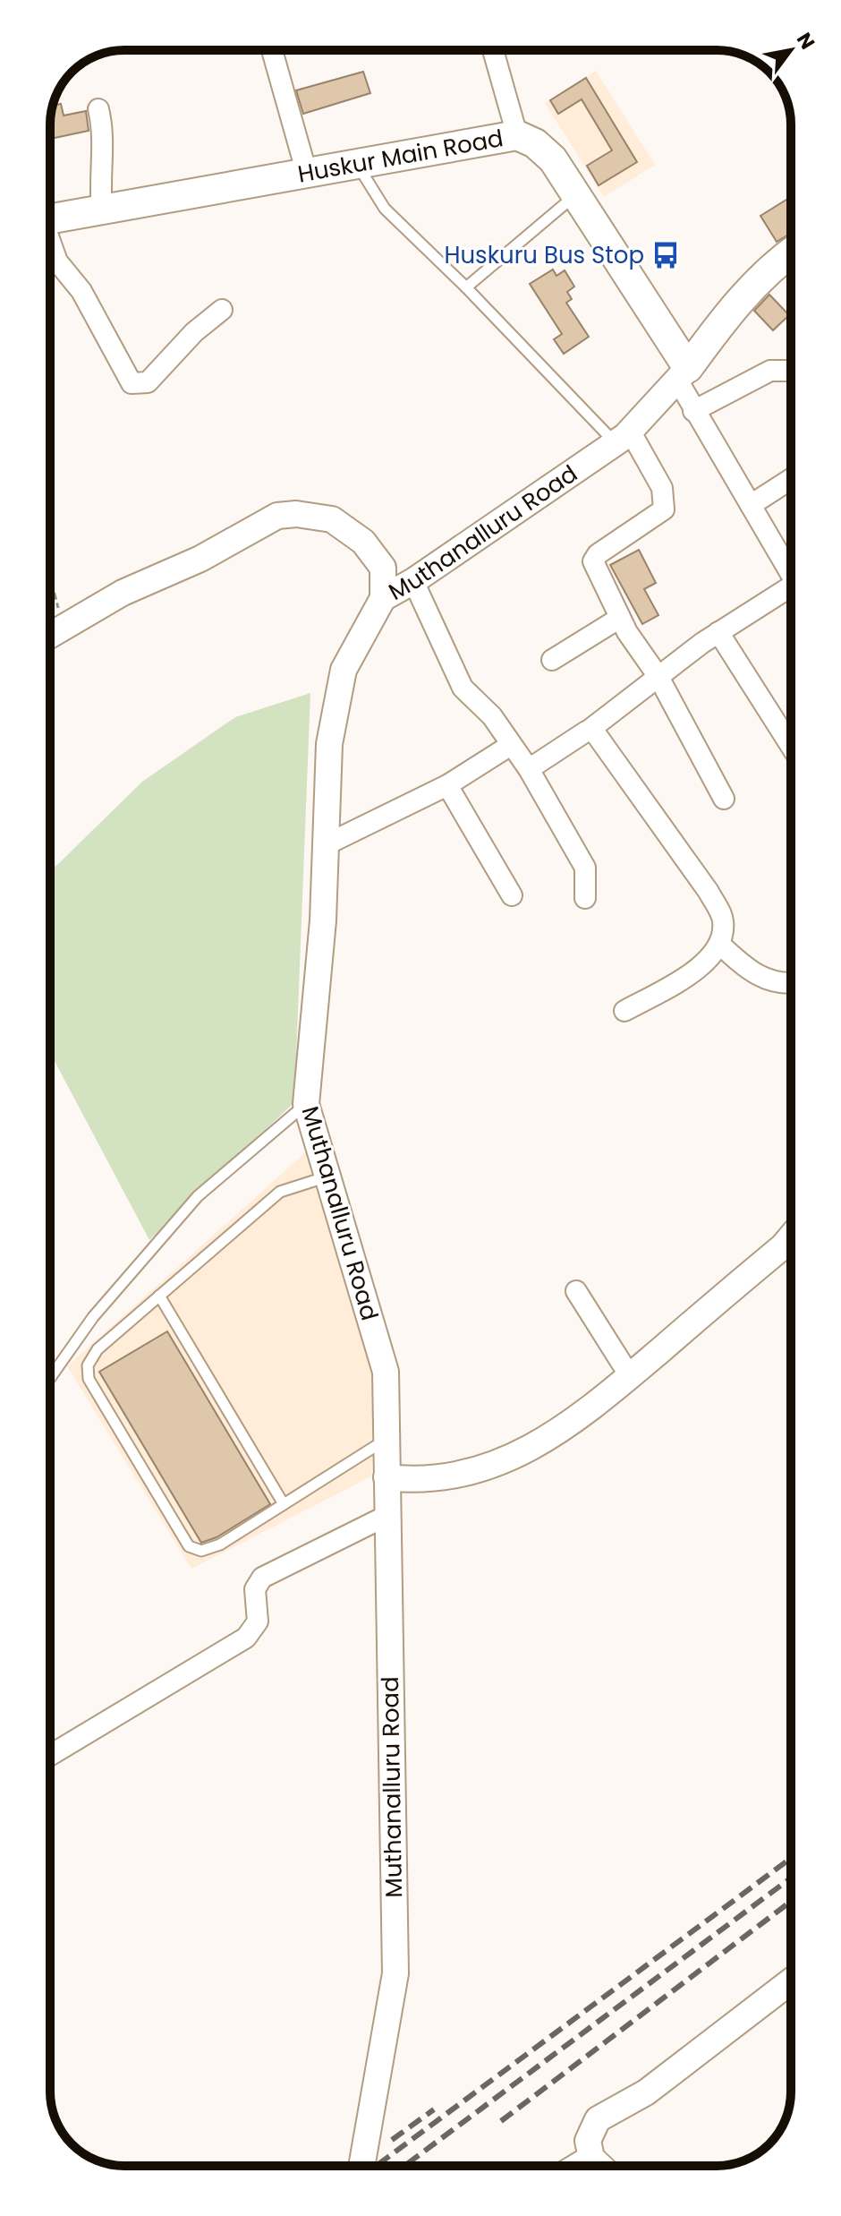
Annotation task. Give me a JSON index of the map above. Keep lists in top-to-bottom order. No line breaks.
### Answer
{"streets":{"main road":["Huskur Main Road"],"street":["Muthanalluru Road"]},"crossings":[["Huskur Main Road","Muthanalluru Road"]],"places":{"bus stop":["Huskuru Bus Stop"]},"north":"top right"}
